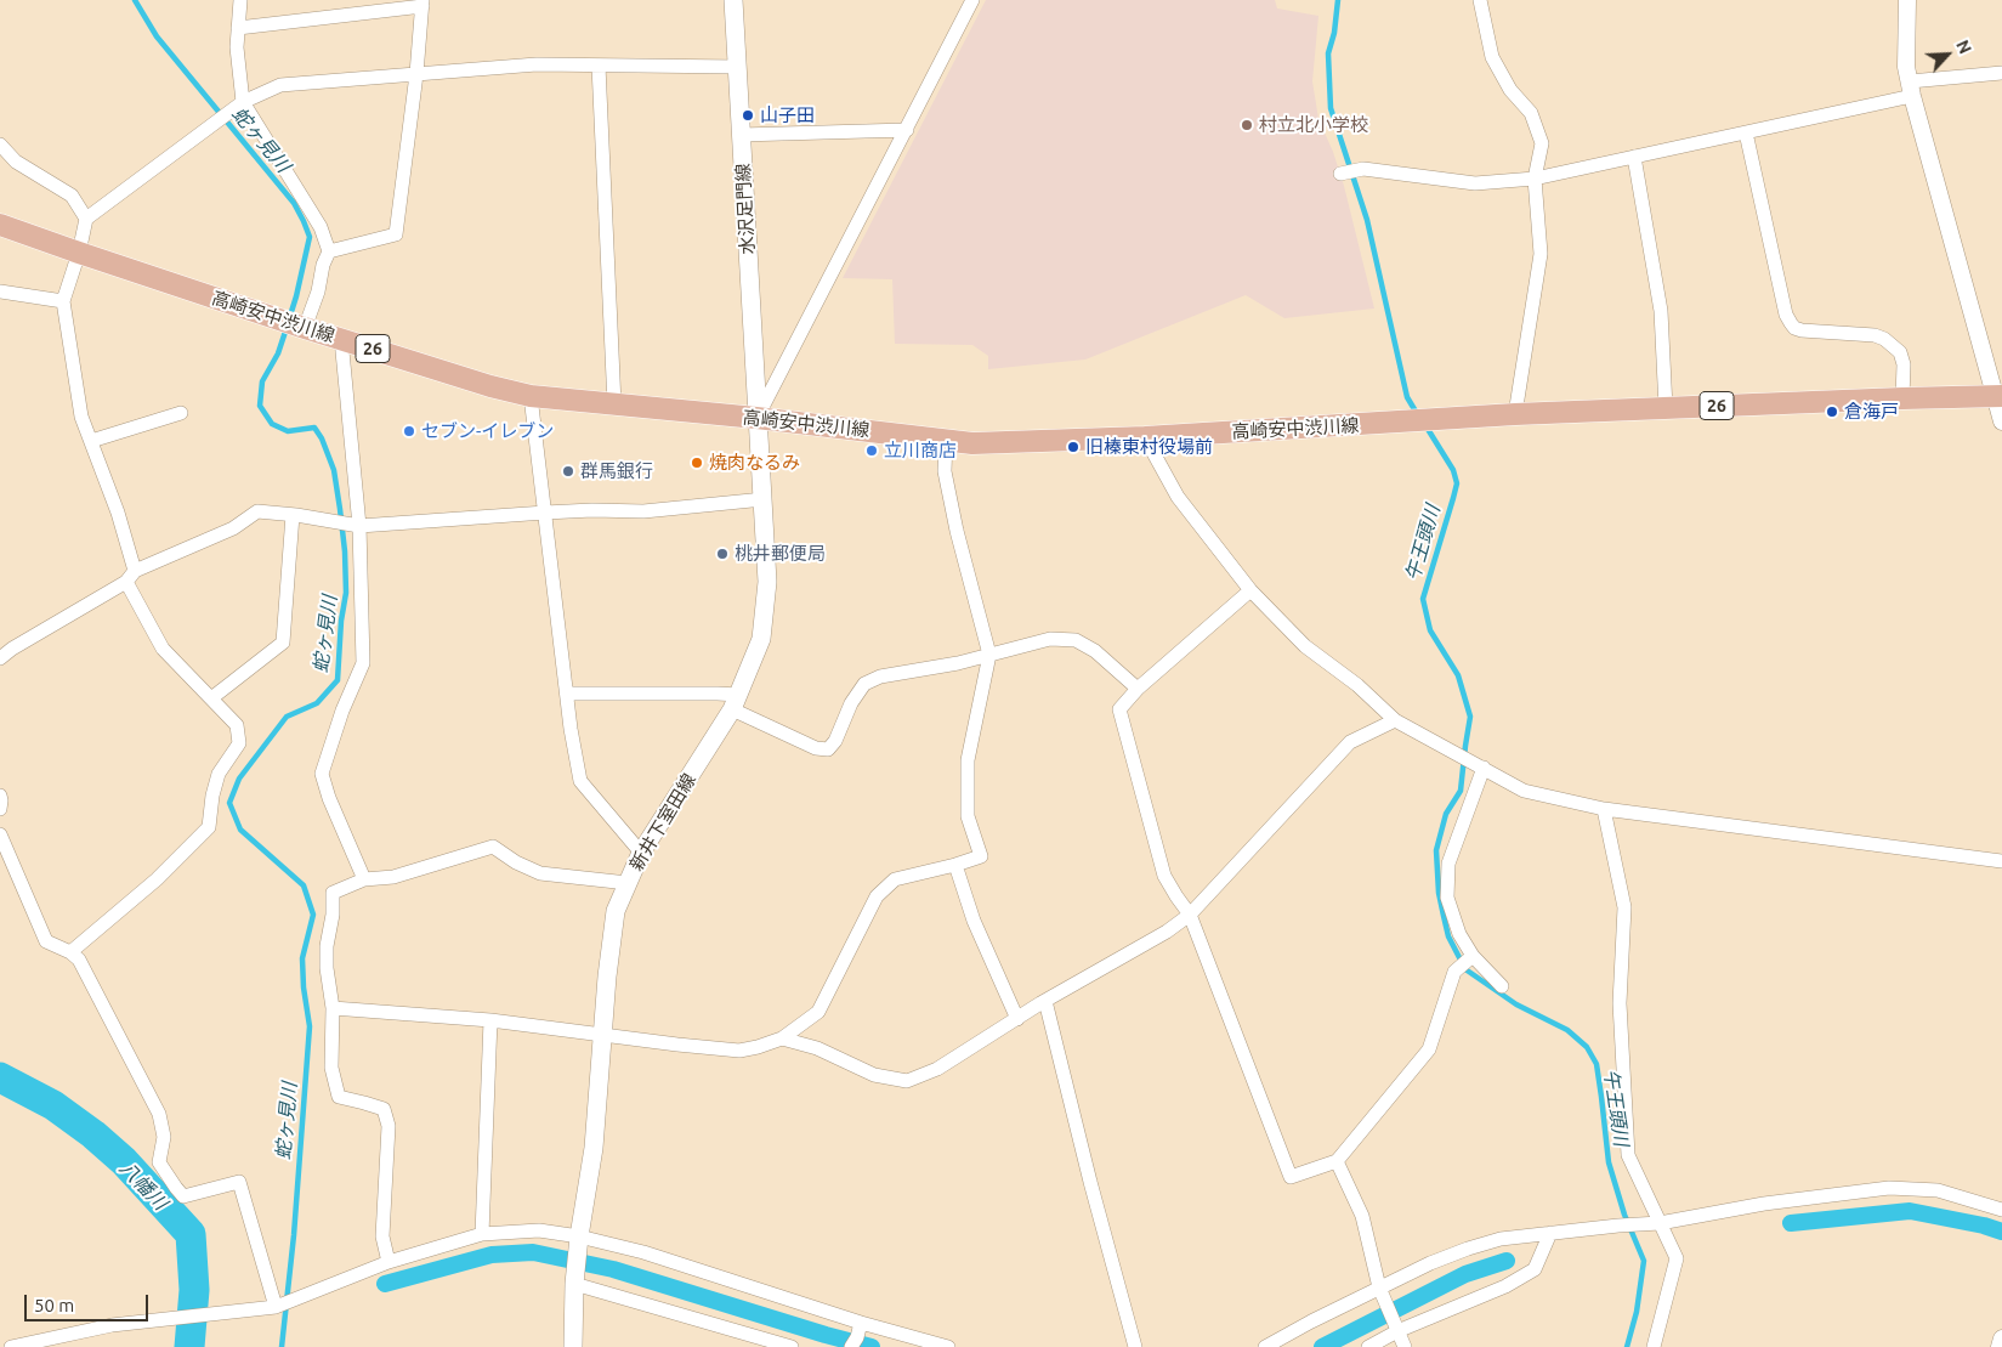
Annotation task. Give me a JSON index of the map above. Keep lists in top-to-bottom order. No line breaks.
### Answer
{"streets":{"main road":["水沢足門線","高崎安中渋川線","26","新井下室田線"]},"crossings":[["水沢足門線","高崎安中渋川線"],["水沢足門線","新井下室田線"],["高崎安中渋川線","新井下室田線"]],"water":["蛇ヶ見川","午王頭川","八幡川"],"places":["山子田","村立北小学校","倉海戸","セブン-イレブン","旧榛東村役場前","立川商店","焼肉なるみ","群馬銀行","桃井郵便局"],"scale_bar":"50 m","north":"top right"}
